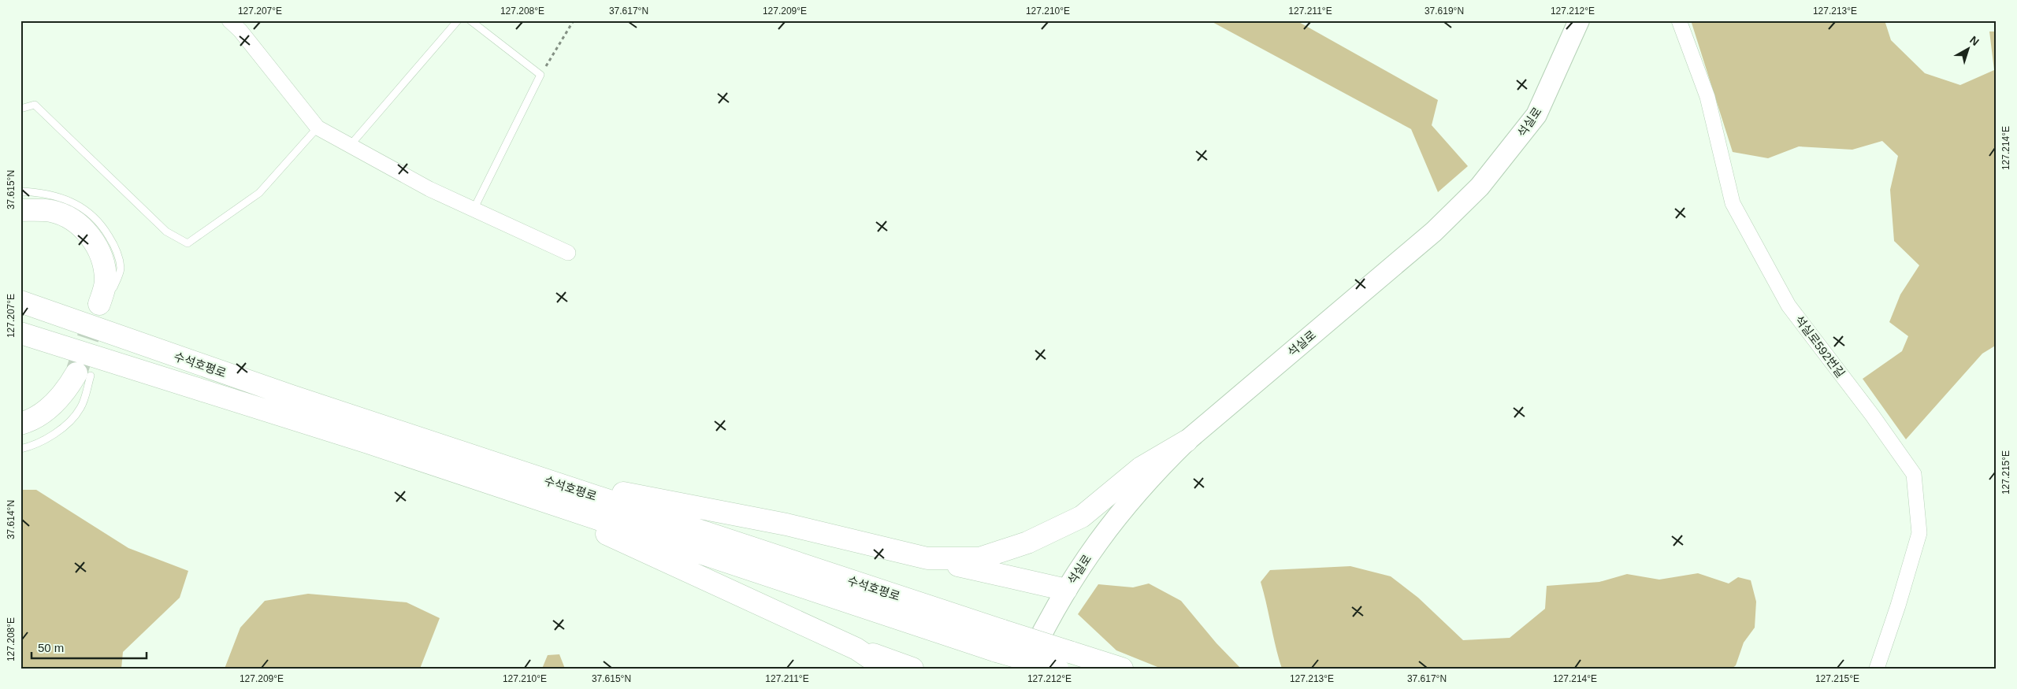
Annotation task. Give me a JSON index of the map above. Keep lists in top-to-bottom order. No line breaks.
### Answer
{"streets":{"highway":["수석호평로"],"street":["석실로","석실로592번길"]},"scale_bar":"50 m","north":"top right","coordinates":["127.207°E","127.208°E","37.617°N","127.209°E","127.210°E","127.211°E","37.619°N","127.212°E","127.213°E","127.214°E","37.615°N","127.215°E","37.614°N"]}
